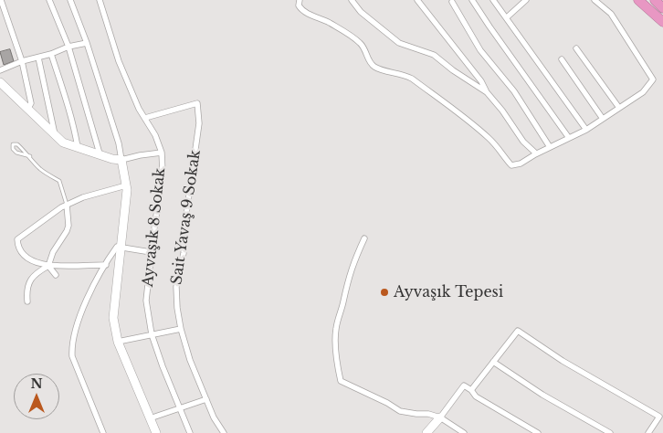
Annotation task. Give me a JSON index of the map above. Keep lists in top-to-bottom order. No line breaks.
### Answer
{"streets":{"street":["Sait Yavaş 9 Sokak","Ayvaşık 8 Sokak"]},"crossings":[["Sait Yavaş 9 Sokak","Ayvaşık 8 Sokak"]],"places":["Ayvaşık Tepesi"],"north":"top"}
